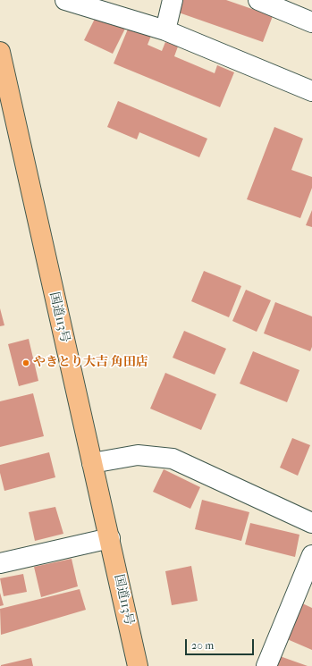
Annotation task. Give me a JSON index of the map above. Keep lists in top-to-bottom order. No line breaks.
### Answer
{"streets":{"highway":["国道113号"]},"places":["やきとり大吉 角田店"],"scale_bar":"20 m"}
